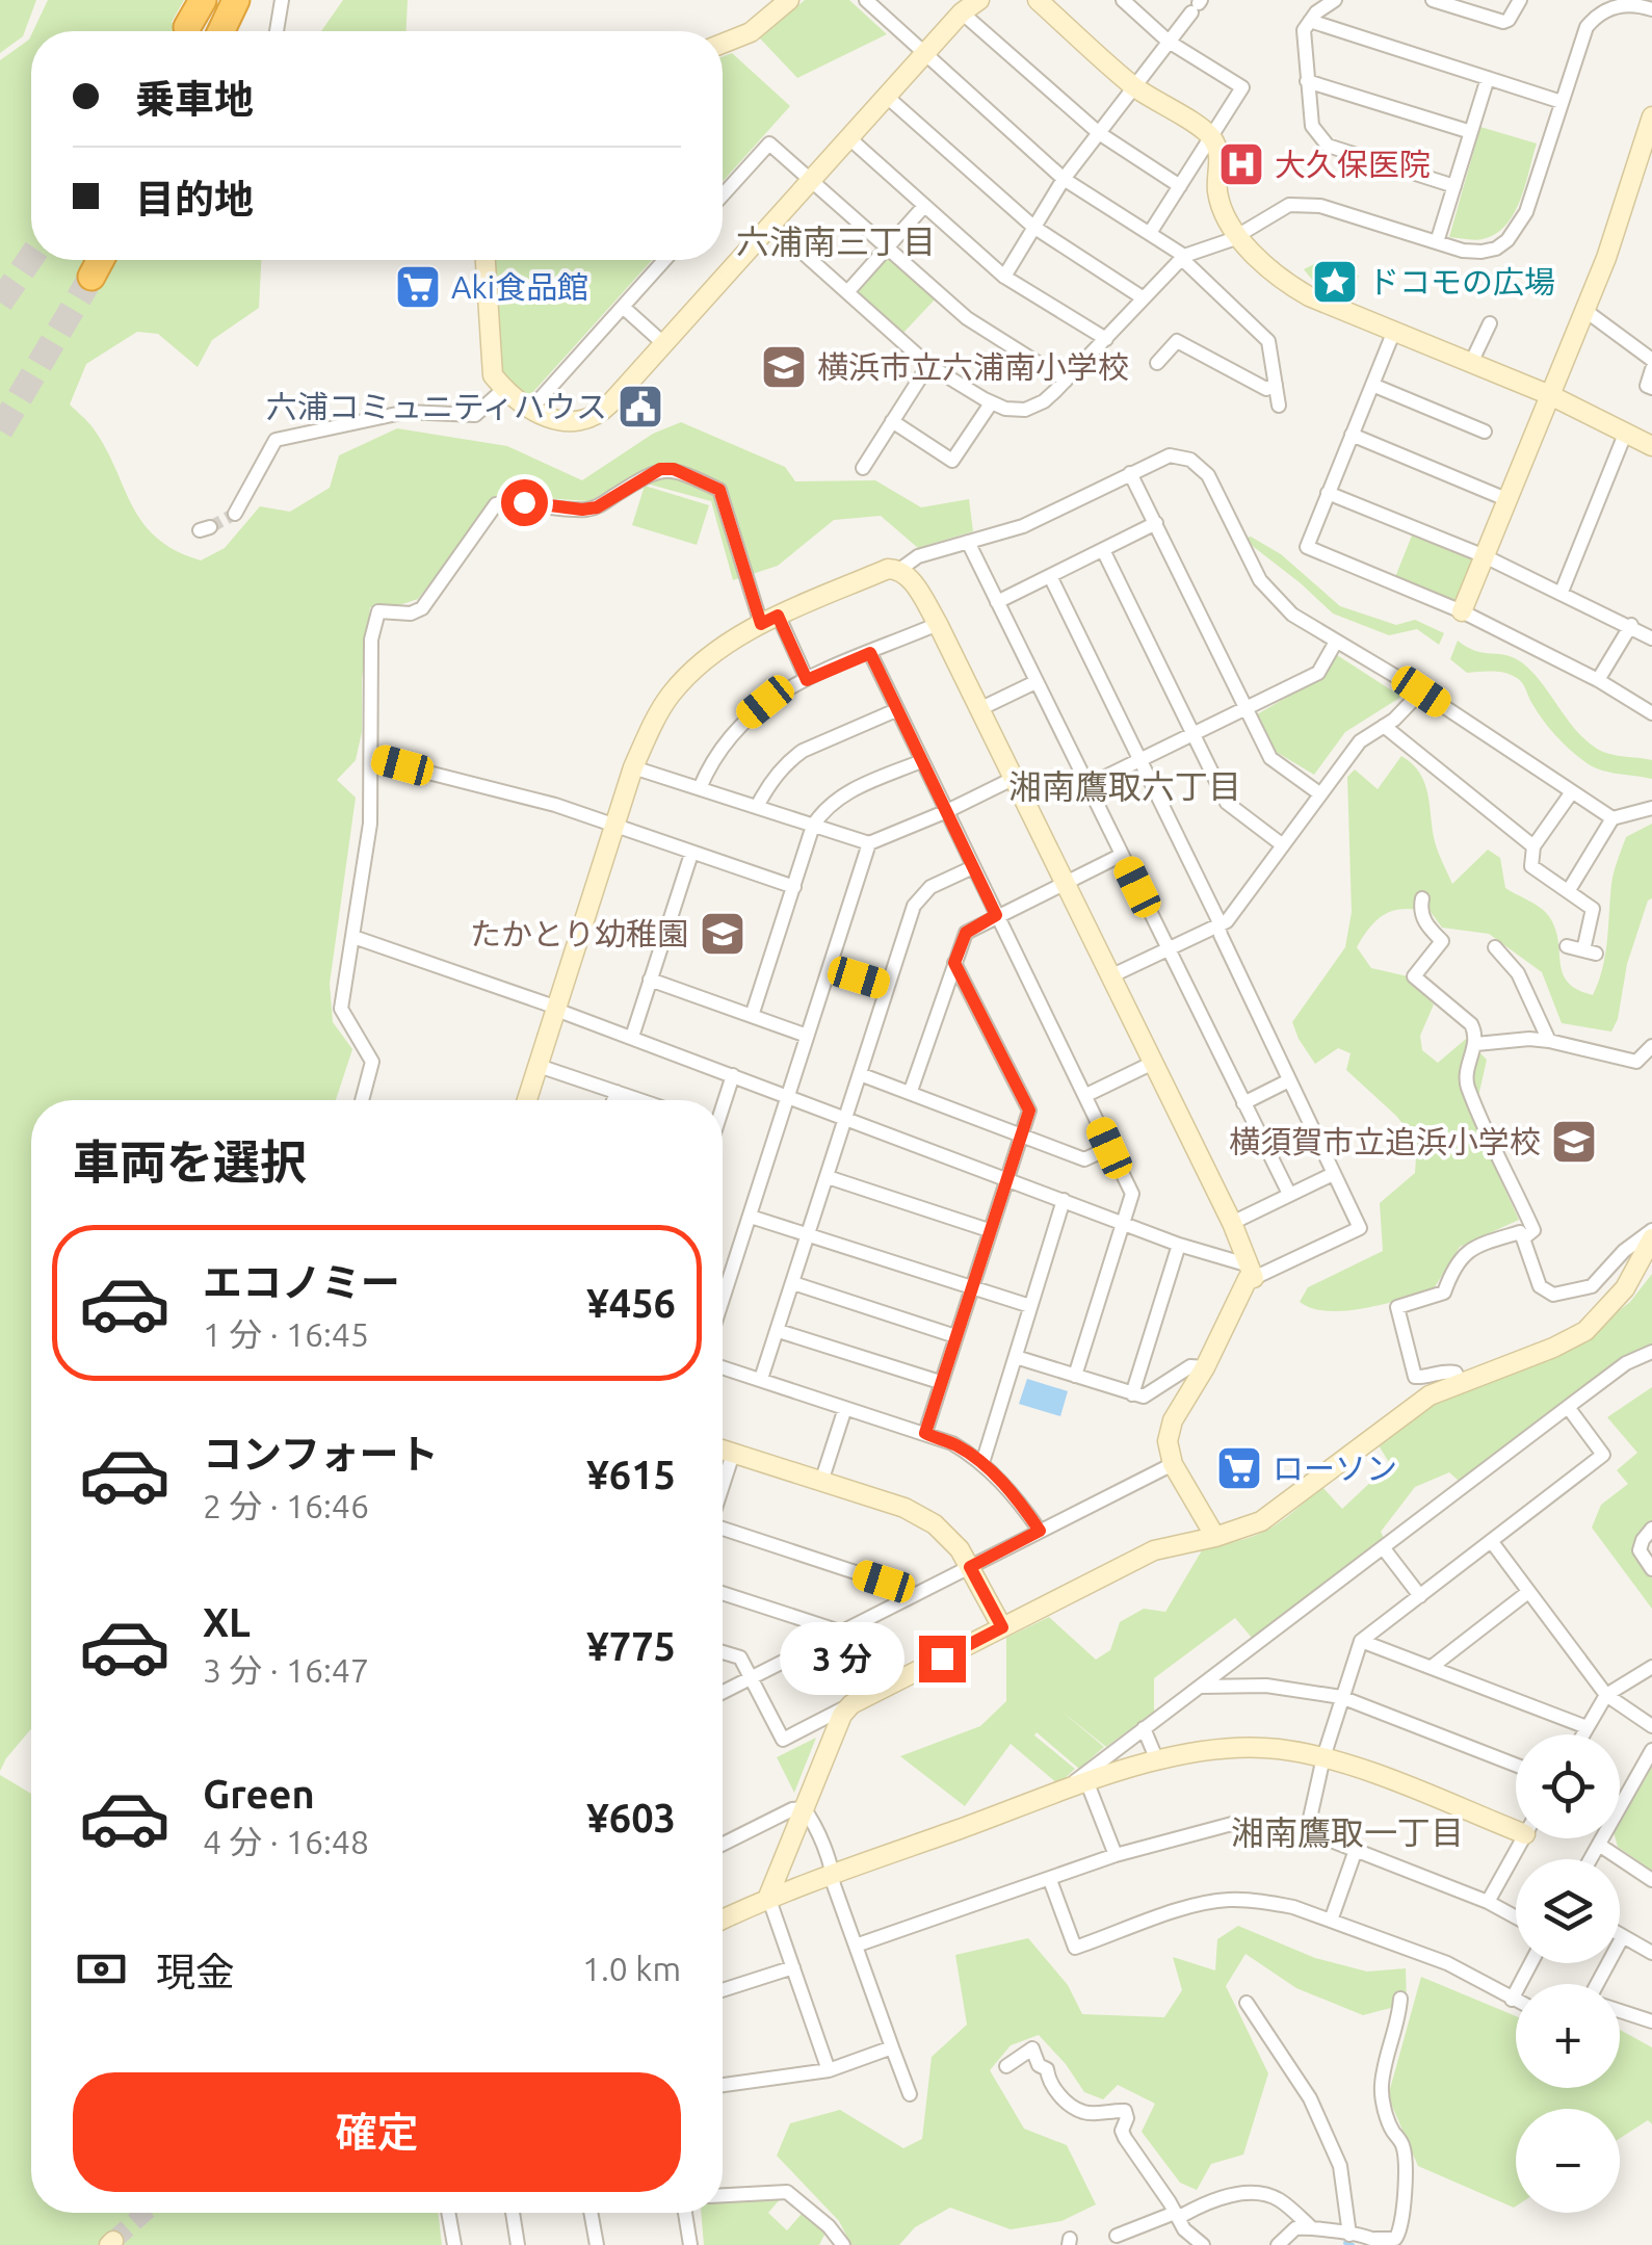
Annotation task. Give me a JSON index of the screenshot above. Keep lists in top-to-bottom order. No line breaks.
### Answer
{"districts":["六浦南三丁目","湘南鷹取六丁目","湘南鷹取一丁目"],"places":{"hospital":["大久保医院"],"place":["ドコモの広場"],"supermarket":["Aki食品館","ローソン"],"school or university":["横浜市立六浦南小学校","たかとり幼稚園","横須賀市立追浜小学校"],"public building":["六浦コミュニティハウス"]},"page":{"banner":["乗車地","目的地"],"heading":"車両を選択","list":[{"name":"エコノミー","note":"1 分 · 16:45","value":"¥456"},{"name":"コンフォート","note":"2 分 · 16:46","value":"¥615"},{"name":"XL","note":"3 分 · 16:47","value":"¥775"},{"name":"Green","note":"4 分 · 16:48","value":"¥603"}],"bubble":"3 分","map_buttons":["+","−"],"pay":["現金","1.0 km"],"buttons":"確定"}}
